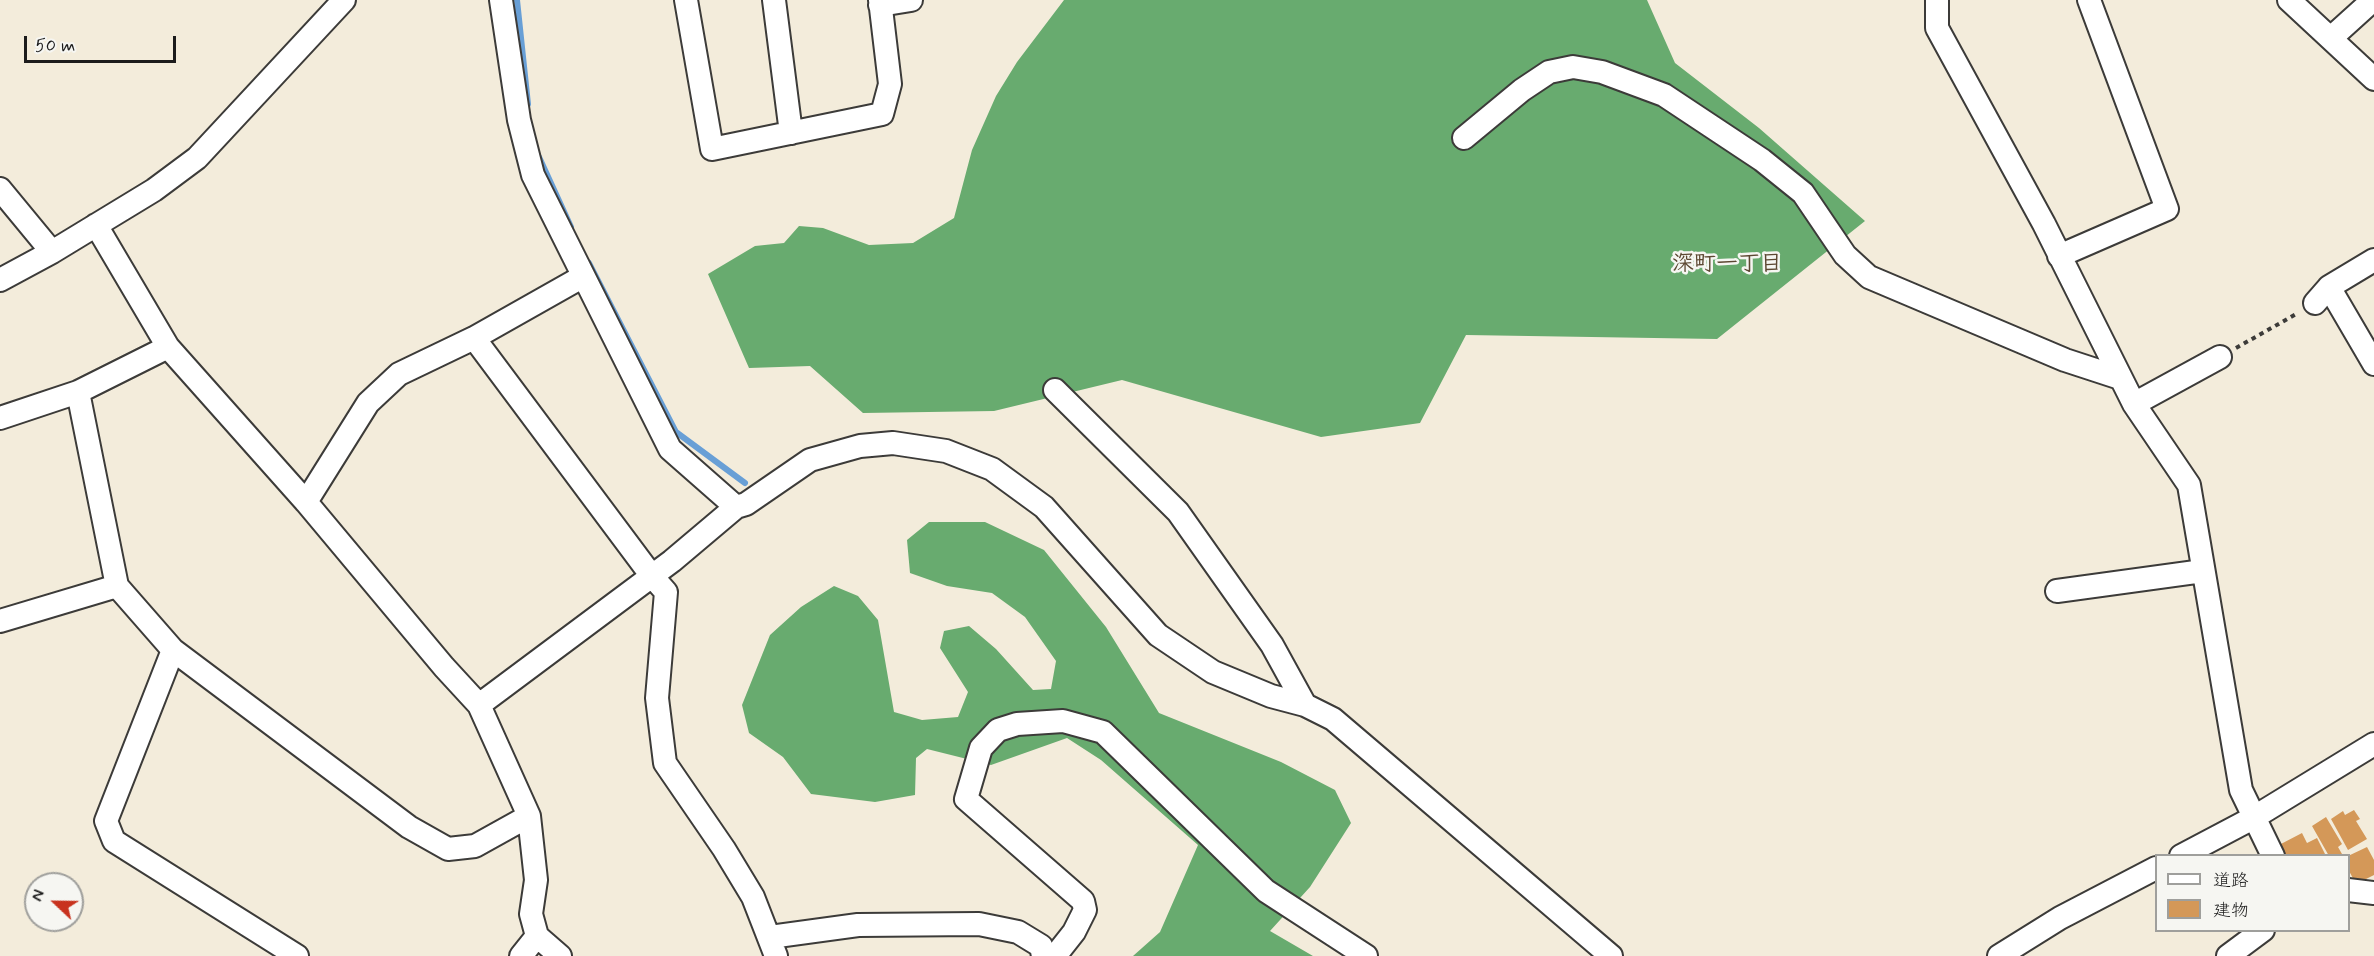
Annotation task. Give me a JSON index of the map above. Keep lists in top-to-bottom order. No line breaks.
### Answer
{"districts":["深町一丁目"],"legend":["道路","建物"],"scale_bar":"50 m","north":"left"}
